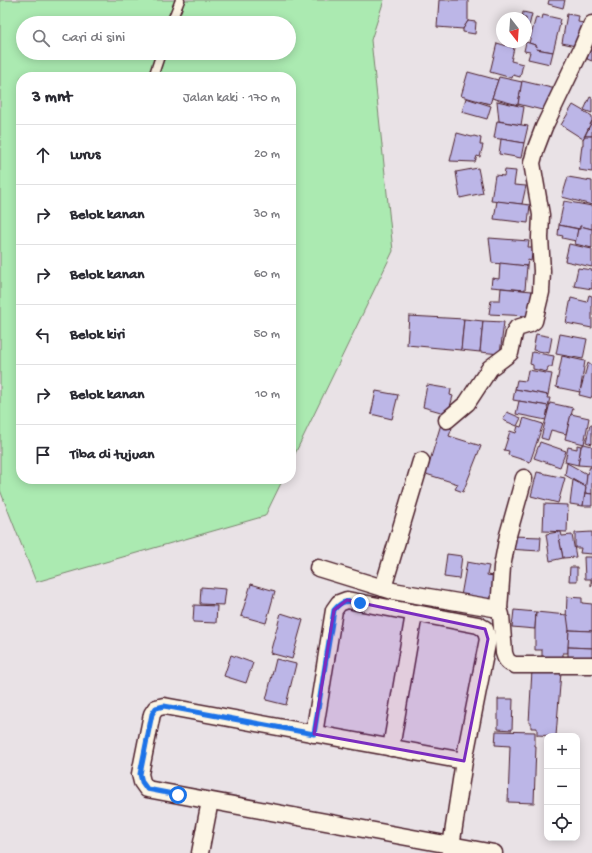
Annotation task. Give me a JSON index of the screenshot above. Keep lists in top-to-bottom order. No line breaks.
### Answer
{"north":"bottom","page":{"search":"Cari di sini","heading":["3 mnt","Jalan kaki · 170 m"],"list":[["Lurus","20 m"],["Belok kanan","30 m"],["Belok kanan","60 m"],["Belok kiri","50 m"],["Belok kanan","10 m"],"Tiba di tujuan"],"map_buttons":["+","−"]}}
